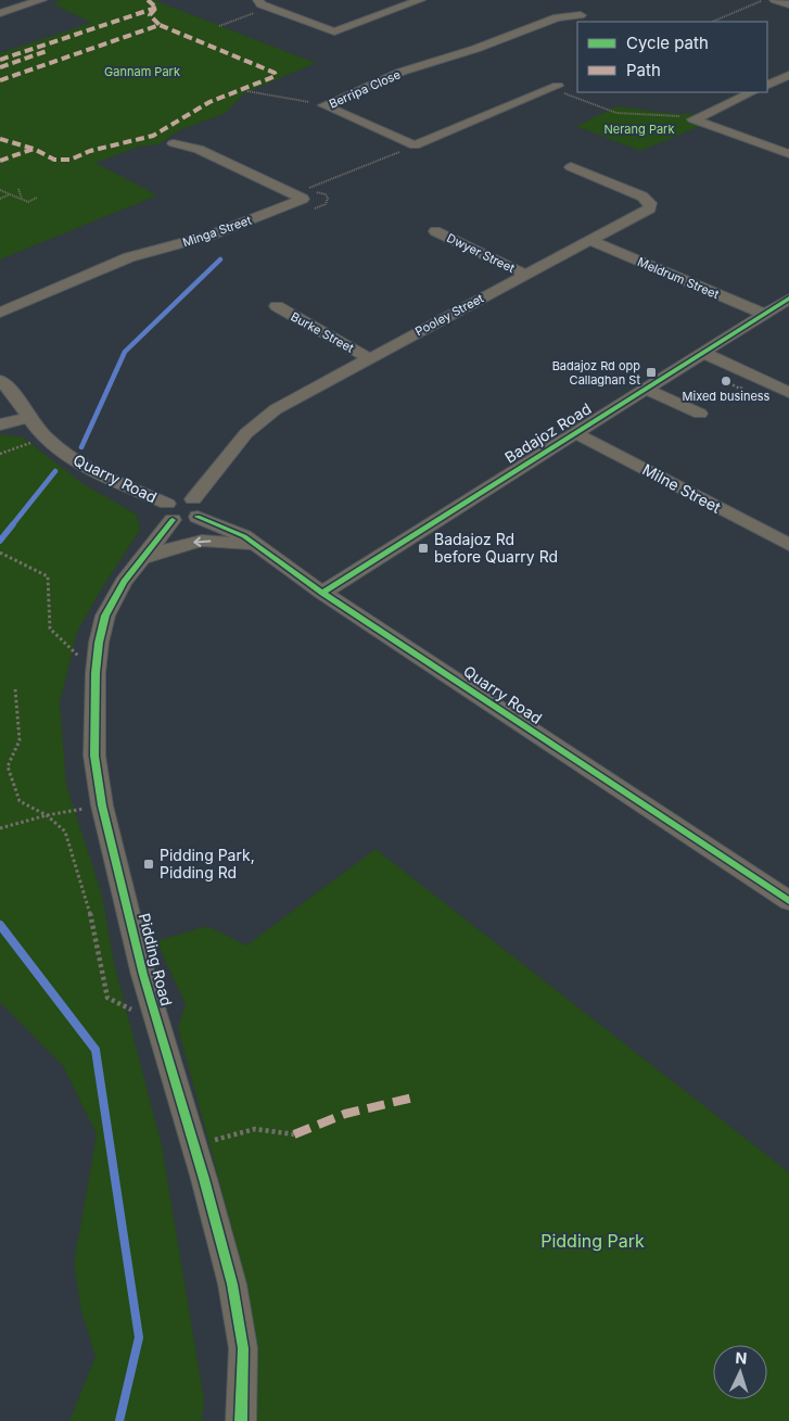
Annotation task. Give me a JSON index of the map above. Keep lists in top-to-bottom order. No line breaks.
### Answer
{"streets":{"street":["Berripa Close","Minga Street","Dwyer Street","Meldrum Street","Pooley Street","Burke Street","Badajoz Road","Quarry Road","Milne Street","Pidding Road"]},"crossings":[["Dwyer Street","Pooley Street"],["Meldrum Street","Pooley Street"],["Meldrum Street","Badajoz Road"],["Pooley Street","Burke Street"],["Badajoz Road","Quarry Road"],["Badajoz Road","Milne Street"],["Quarry Road","Pidding Road"]],"parks":["Gannam Park","Nerang Park","Pidding Park"],"places":{"transit":["Badajoz Rd opp Callaghan St","Badajoz Rd before Quarry Rd","Pidding Park, Pidding Rd"],"other":["Mixed business"]},"legend":["Cycle path","Path"],"north":"top"}
